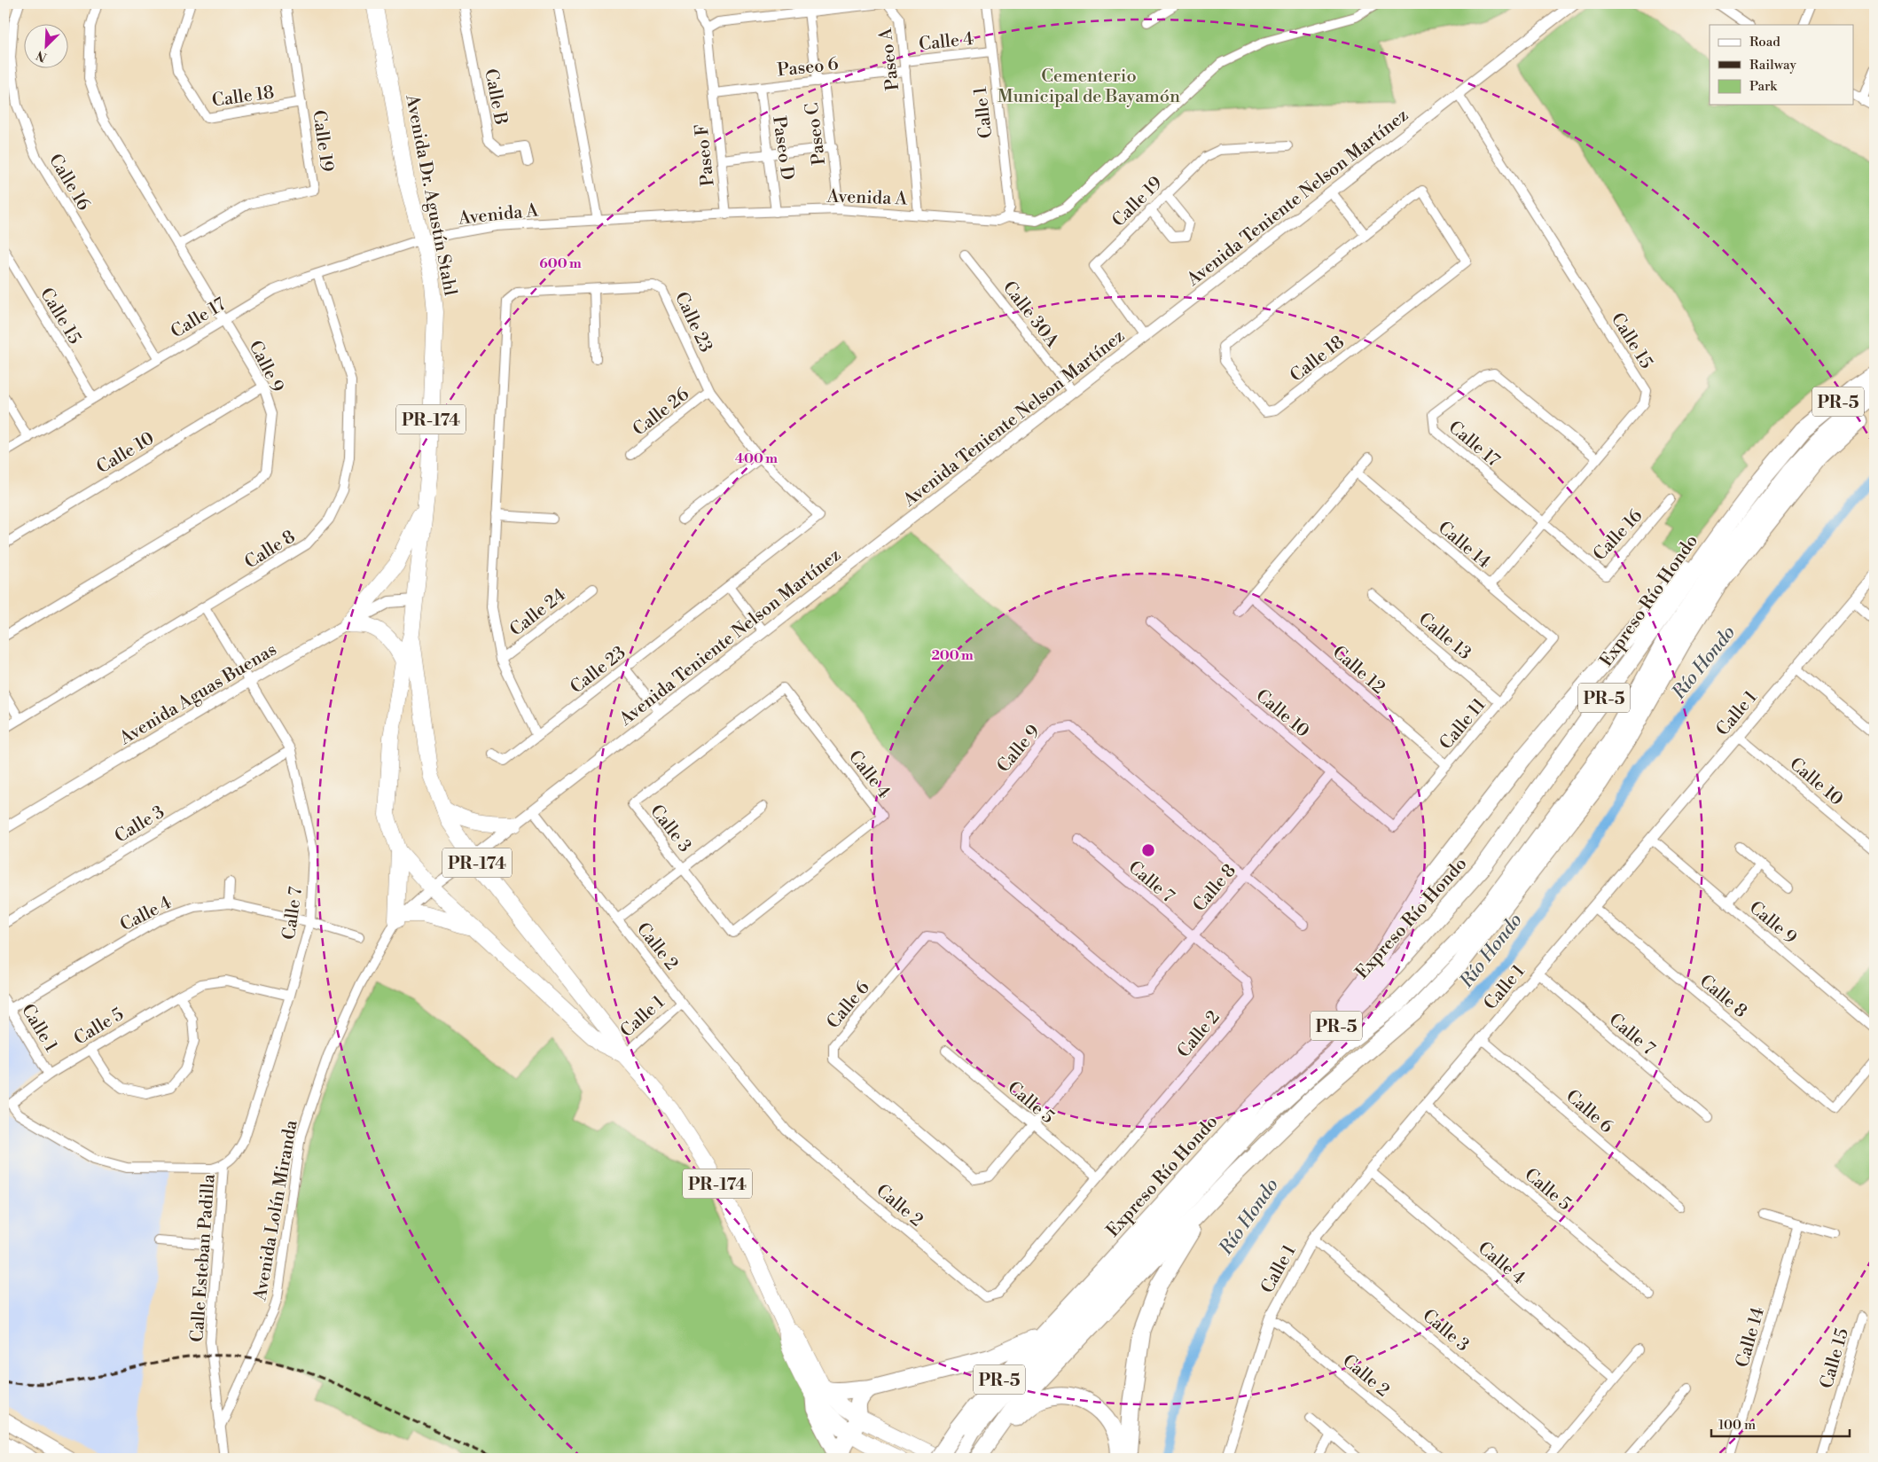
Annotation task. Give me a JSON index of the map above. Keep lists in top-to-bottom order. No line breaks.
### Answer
{"streets":{"highway":["Avenida Dr. Agustín Stahl","PR-5","PR-174","Expreso Río Hondo"],"street":["Calle 4","Paseo A","Paseo 6","Calle 18","Calle B","Calle 1","Paseo C","Calle 19","Paseo D","Paseo F","Calle 16","Avenida A","Avenida Teniente Nelson Martínez","Calle 30A","Calle 15","Calle 17","Calle 23","Calle 9","Calle 26","Calle 10","Calle 14","Calle 8","Calle 24","Calle 13","Calle 12","Avenida Aguas Buenas","Calle 11","Calle 3","Calle 7","Calle 2","Calle 6","Calle 5","Avenida Lolín Miranda","Calle Esteban Padilla"]},"crossings":[["Calle 4","Paseo A"],["Calle 4","Calle 1"],["Calle 4","Calle 3"],["Calle 4","Calle 7"],["Paseo A","Paseo 6"],["Paseo A","Avenida A"],["Paseo 6","Paseo C"],["Paseo 6","Paseo D"],["Paseo 6","Paseo F"],["Calle 18","Calle 19"],["Calle 1","Avenida Dr. Agustín Stahl"],["Calle 1","Avenida A"],["Calle 1","Calle 9"],["Calle 1","Calle 10"],["Calle 1","Calle 8"],["Calle 1","Calle 3"],["Calle 1","Calle 7"],["Calle 1","Calle 2"],["Calle 1","Calle 6"],["Calle 1","Calle 5"],["Paseo C","Avenida A"],["Calle 19","Avenida Teniente Nelson Martínez"],["Calle 19","Calle 9"],["Paseo D","Avenida A"],["Paseo F","Avenida A"],["Calle 16","Calle 15"],["Calle 16","Calle 17"],["Avenida Dr. Agustín Stahl","Avenida A"],["Avenida Dr. Agustín Stahl","Avenida Teniente Nelson Martínez"],["Avenida Dr. Agustín Stahl","Calle 17"],["Avenida Dr. Agustín Stahl","Expreso Río Hondo"],["Avenida Dr. Agustín Stahl","Avenida Aguas Buenas"],["Avenida Dr. Agustín Stahl","Avenida Lolín Miranda"],["Avenida A","Calle 17"],["Avenida Teniente Nelson Martínez","Calle 30A"],["Avenida Teniente Nelson Martínez","Calle 15"],["Avenida Teniente Nelson Martínez","Calle 2"],["Avenida Teniente Nelson Martínez","Avenida Lolín Miranda"],["Calle 15","Calle 17"],["Calle 15","Calle 14"],["Calle 17","Calle 9"],["Calle 17","Calle 8"],["Calle 23","Calle 26"],["Calle 23","Calle 24"],["Calle 9","Calle 10"],["Calle 9","Calle 8"],["Calle 10","Calle 8"],["Calle 10","Calle 11"],["Calle 14","Calle 11"],["Calle 8","Calle 7"],["Calle 13","Calle 11"],["Calle 12","Calle 11"],["Avenida Aguas Buenas","Calle 7"],["Calle 3","Calle 7"],["Calle 3","Calle 2"],["Calle 7","Calle 2"],["Calle 7","Calle 5"],["Calle 7","Calle Esteban Padilla"],["Calle 2","Calle 5"],["Calle 6","Calle 5"],["Calle 5","Calle Esteban Padilla"],["Avenida Lolín Miranda","Calle Esteban Padilla"]],"water":["Río Hondo"],"parks":["Cementerio Municipal de Bayamón"],"legend":["Road","Railway","Park"],"scale_bar":"100 m","north":"bottom left","rings":["600 m","400 m","200 m"]}
